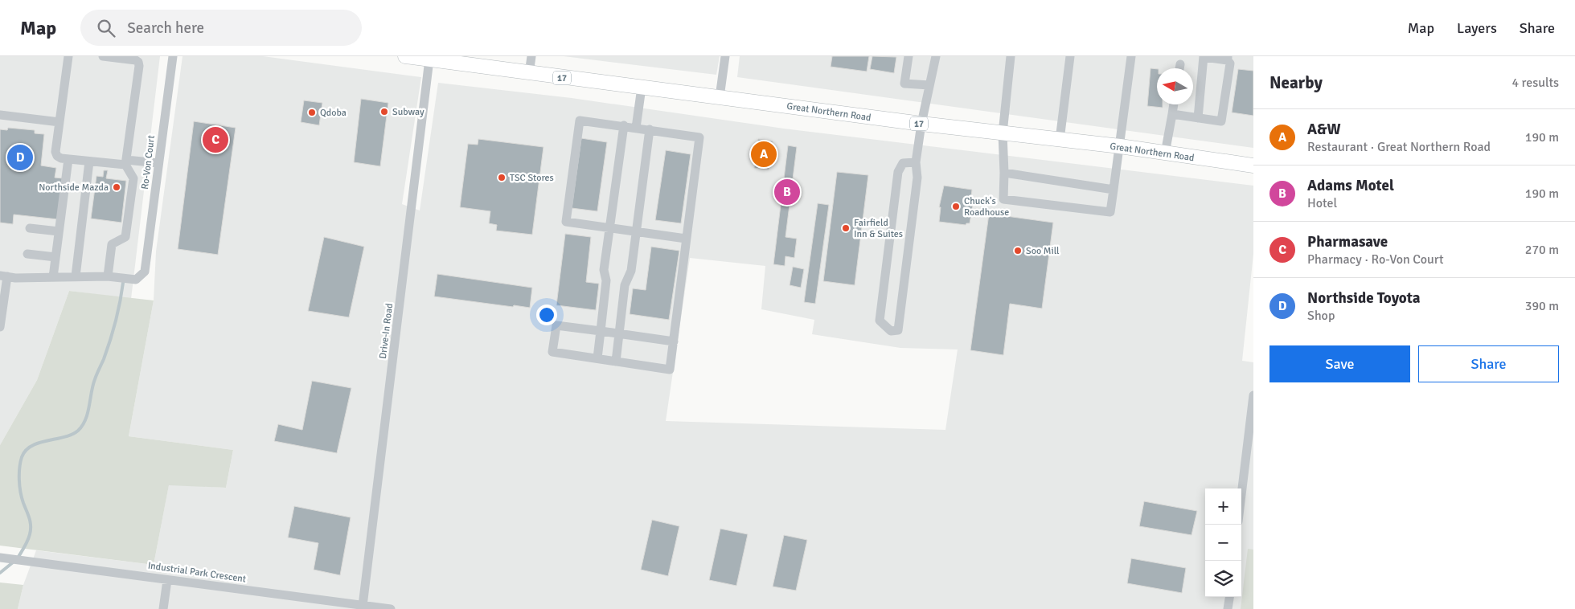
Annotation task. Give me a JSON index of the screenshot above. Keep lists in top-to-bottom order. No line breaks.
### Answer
{"streets":{"highway":["17","Great Northern Road"],"street":["Ro-Von Court","Drive-In Road","Industrial Park Crescent"]},"crossings":[["Great Northern Road","Drive-In Road"],["Drive-In Road","Industrial Park Crescent"]],"places":["Subway","Qdoba","TSC Stores","Northside Mazda","Chuck's Roadhouse","Fairfield Inn & Suites","Soo Mill"],"north":"left","page":{"header":"Map","search":"Search here","nav":["Map","Layers","Share"],"heading":["Nearby","4 results"],"list":[{"mark":"A","name":"A&W","note":"Restaurant · Great Northern Road","value":"190 m"},{"mark":"B","name":"Adams Motel","note":"Hotel","value":"190 m"},{"mark":"C","name":"Pharmasave","note":"Pharmacy · Ro-Von Court","value":"270 m"},{"mark":"D","name":"Northside Toyota","note":"Shop","value":"390 m"}],"pins":["C","A","D","B"],"buttons":["Save","Share"],"map_buttons":["+","−"]}}
